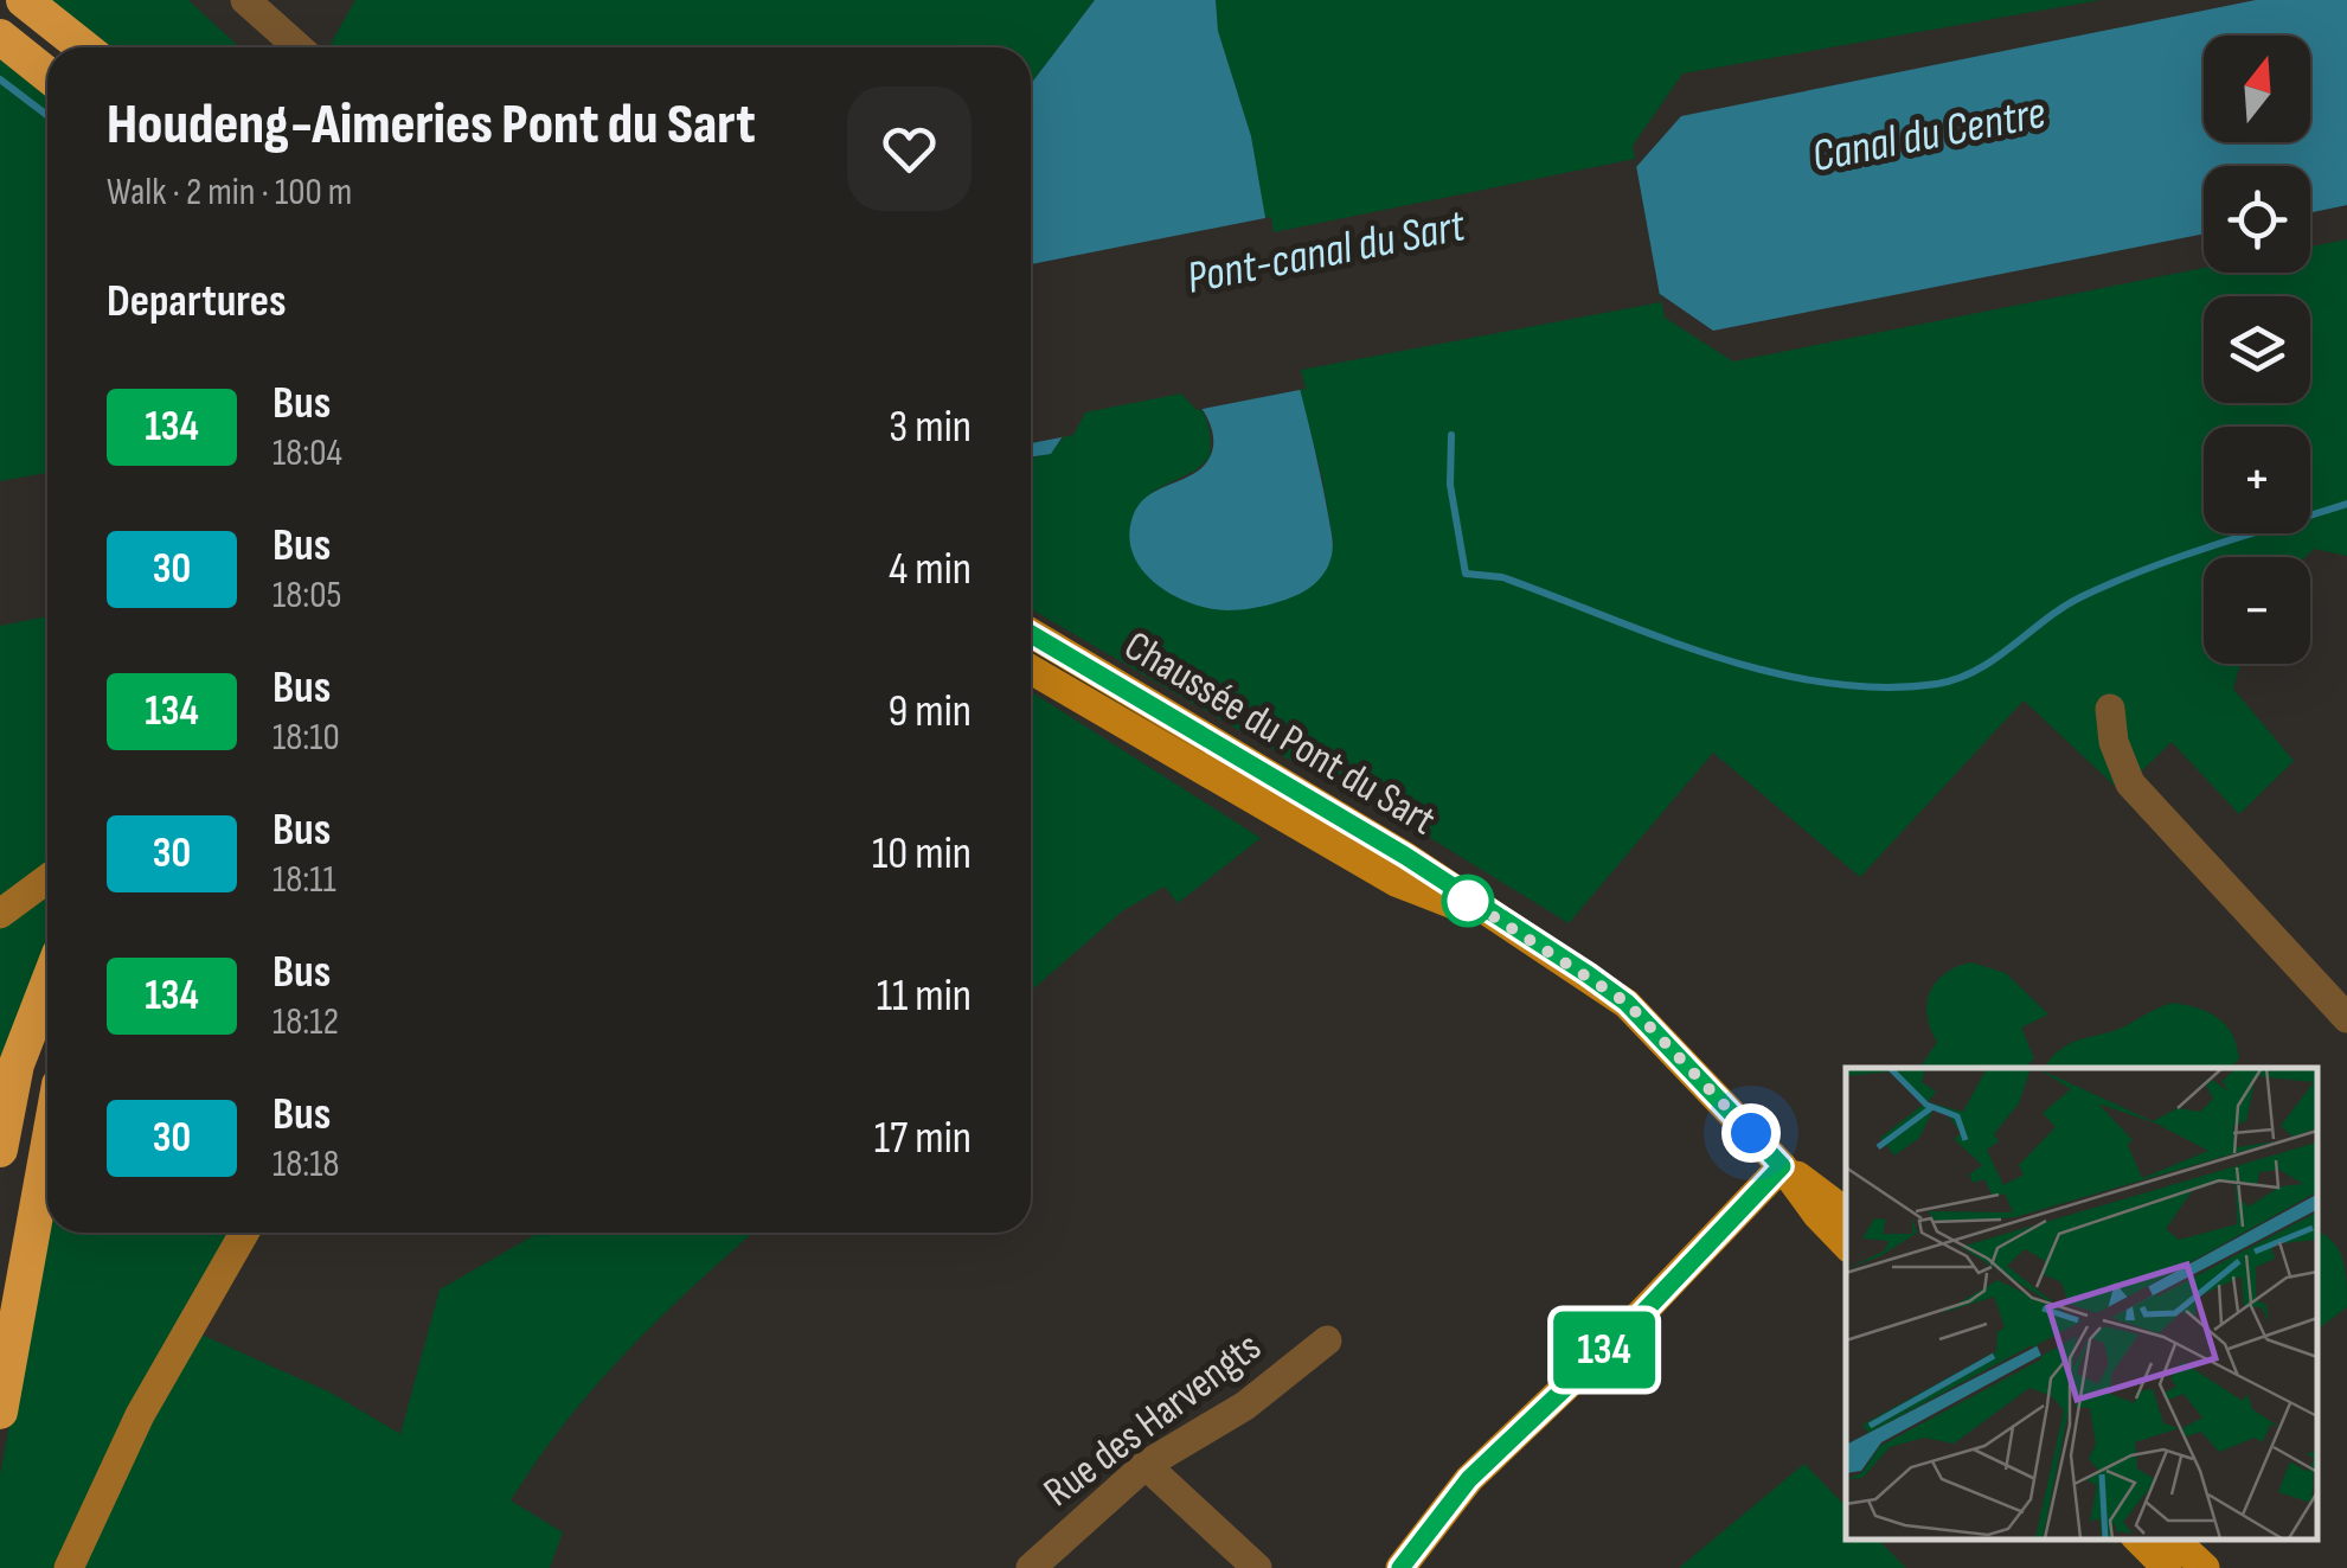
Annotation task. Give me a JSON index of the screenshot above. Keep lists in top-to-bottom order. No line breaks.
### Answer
{"streets":{"main road":["Chaussée du Pont du Sart"],"street":["Rue des Harvengts"]},"water":["Canal du Centre","Pont-canal du Sart"],"lines":["bus line 134"],"north":"top","page":{"on_map":"134","map_buttons":["+","−"],"heading":[["Houdeng-Aimeries Pont du Sart","Walk · 2 min · 100 m"],"Departures"],"list":[{"mark":"134","name":"Bus","note":"18:04","value":"3 min"},{"mark":"30","name":"Bus","note":"18:05","value":"4 min"},{"mark":"134","name":"Bus","note":"18:10","value":"9 min"},{"mark":"30","name":"Bus","note":"18:11","value":"10 min"},{"mark":"134","name":"Bus","note":"18:12","value":"11 min"},{"mark":"30","name":"Bus","note":"18:18","value":"17 min"}]}}
